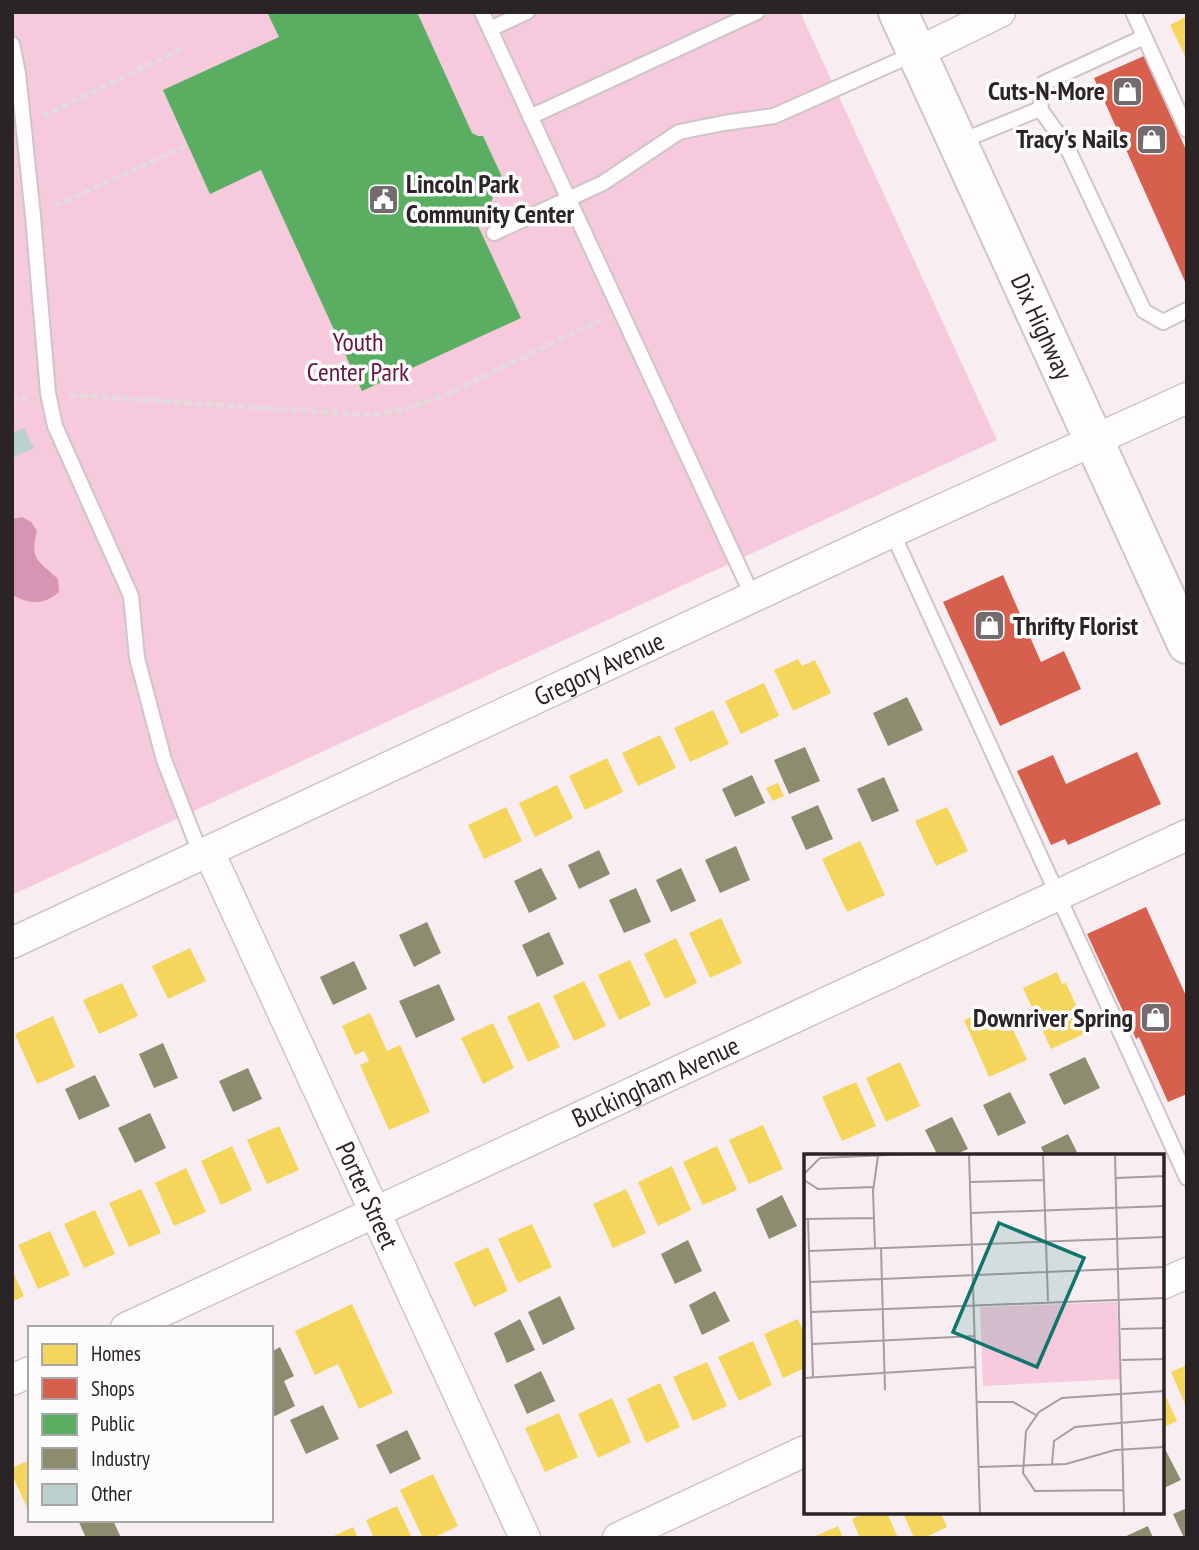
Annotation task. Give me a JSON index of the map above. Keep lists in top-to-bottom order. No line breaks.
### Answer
{"streets":{"main road":["Dix Highway"],"street":["Gregory Avenue","Buckingham Avenue","Porter Street"]},"crossings":[["Dix Highway","Gregory Avenue"],["Gregory Avenue","Porter Street"],["Buckingham Avenue","Porter Street"]],"parks":["Youth Center Park"],"places":{"shop":["Cuts-N-More","Tracy's Nails","Thrifty Florist","Downriver Spring"],"public building":["Lincoln Park Community Center"]},"legend":["Homes","Shops","Public","Industry","Other"]}
